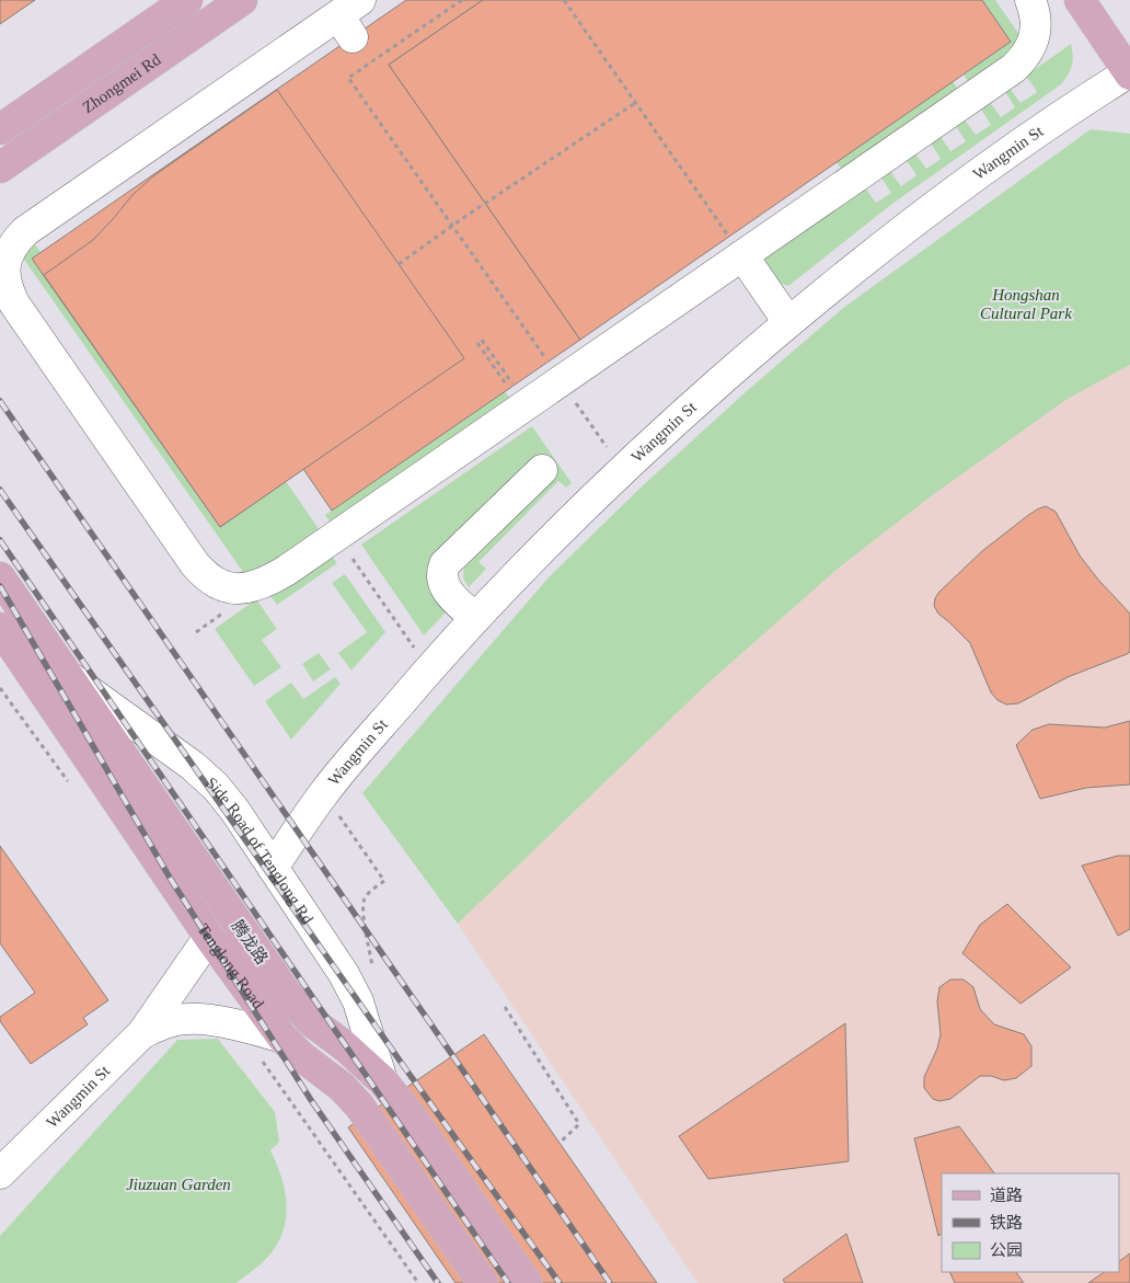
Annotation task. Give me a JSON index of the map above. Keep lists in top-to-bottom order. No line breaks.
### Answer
{"streets":{"main road":["Zhongmei Rd","腾龙路","Tenglong Road"],"street":["Wangmin St","Side Road of Tenglong Rd"]},"crossings":[["Wangmin St","Side Road of Tenglong Rd"],["Wangmin St","Tenglong Road"],["Side Road of Tenglong Rd","腾龙路"]],"parks":["Hongshan Cultural Park","Jiuzuan Garden"],"legend":["道路","铁路","公园"]}
